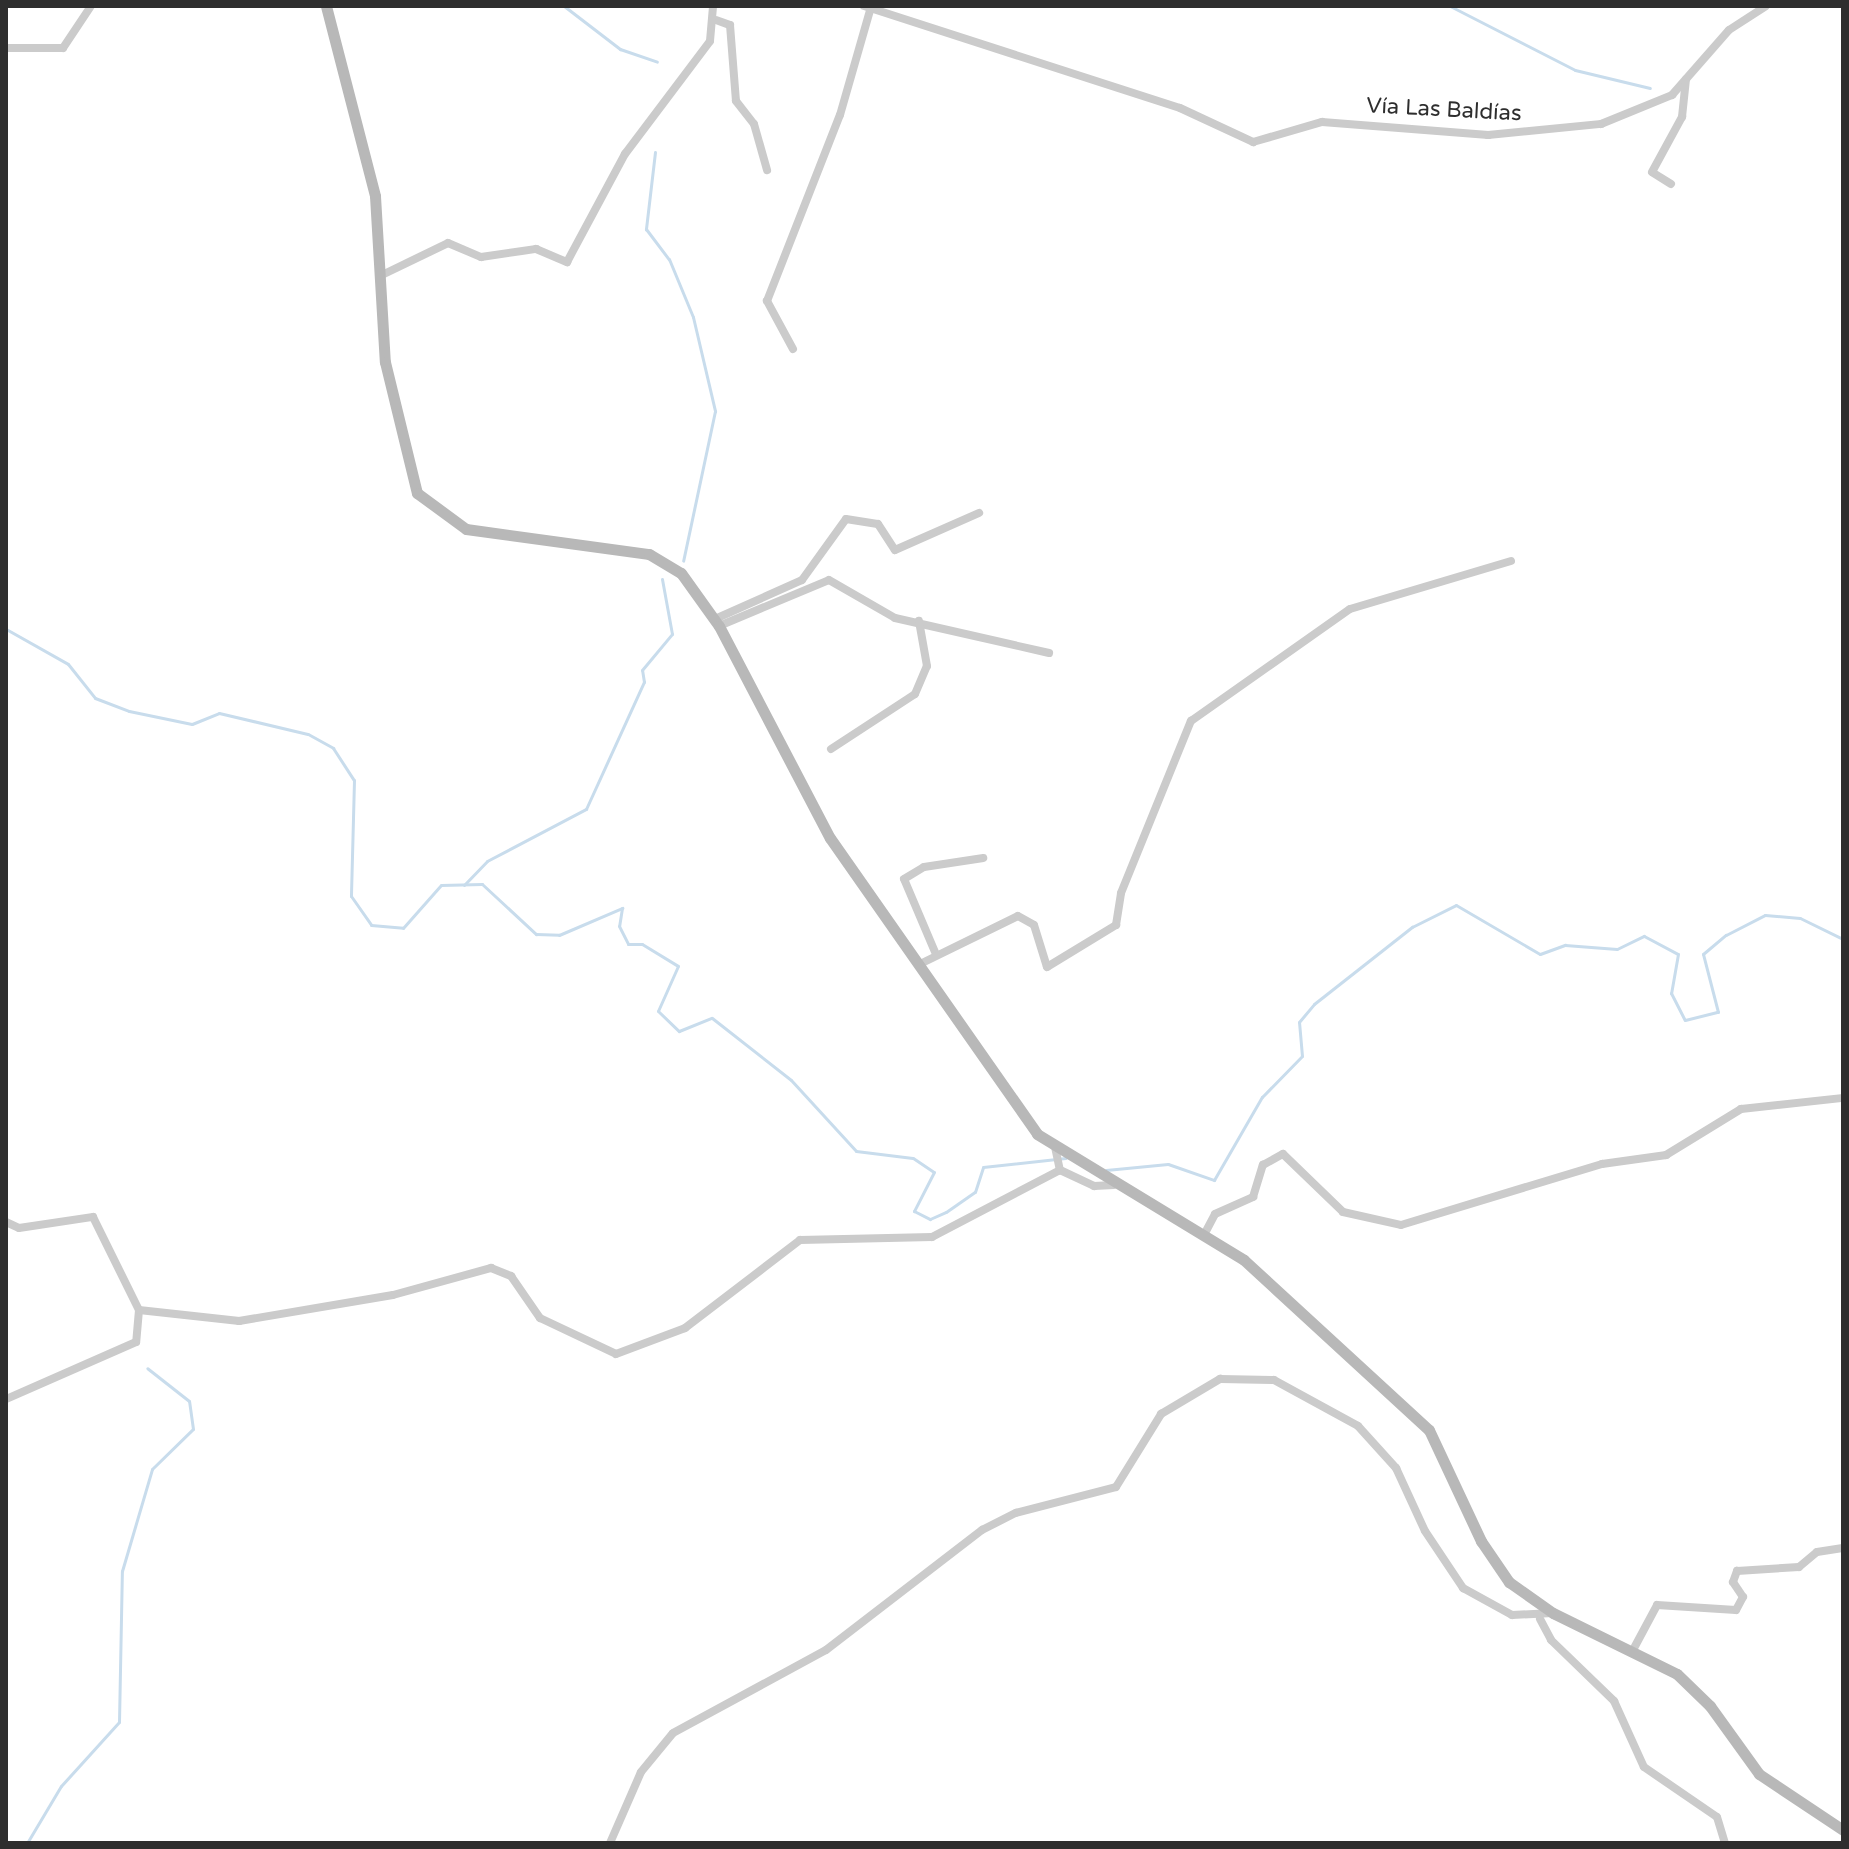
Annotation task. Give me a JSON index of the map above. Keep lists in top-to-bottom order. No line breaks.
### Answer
{"streets":{"street":["Vía Las Baldías"]}}
